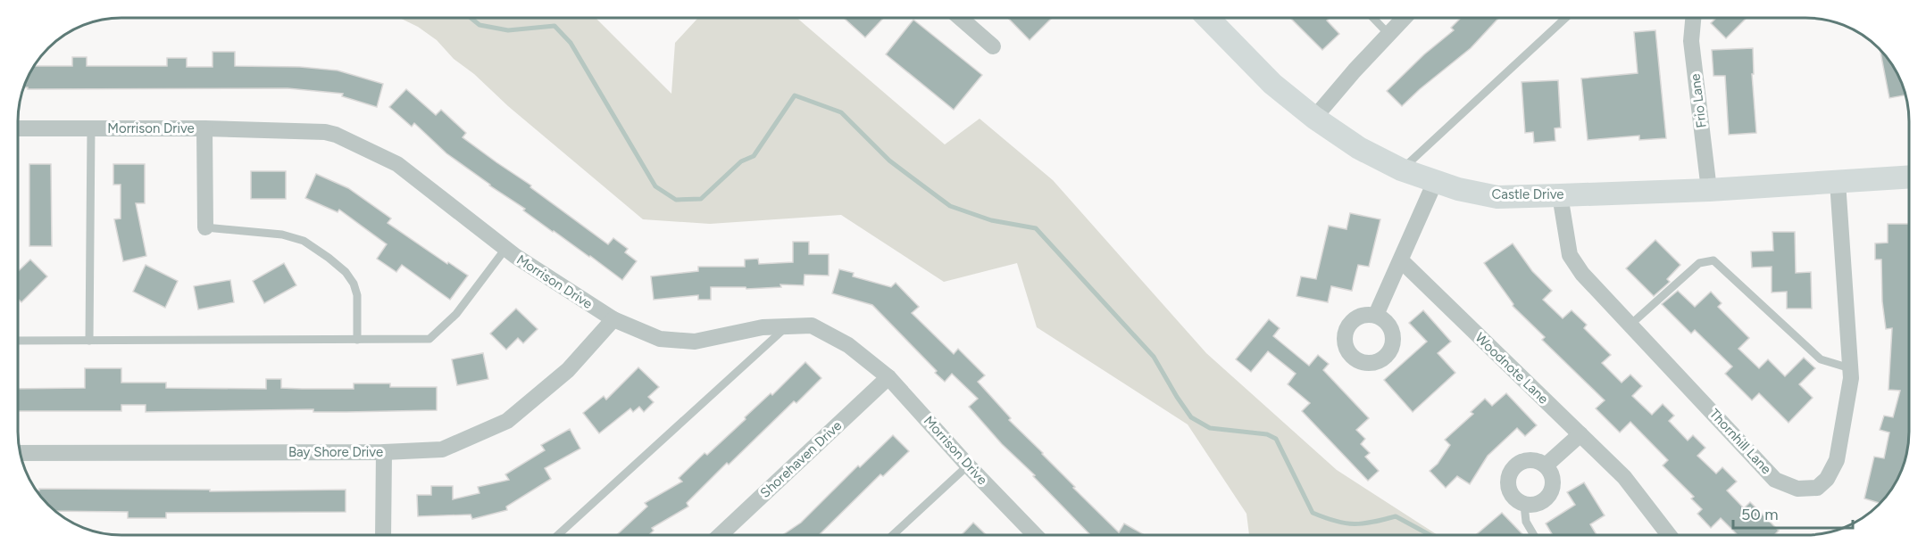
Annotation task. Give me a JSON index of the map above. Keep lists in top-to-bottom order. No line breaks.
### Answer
{"streets":{"main road":["Castle Drive"],"street":["Frio Lane","Morrison Drive","Woodnote Lane","Thornhill Lane","Bay Shore Drive","Shorehaven Drive"]},"crossings":[["Frio Lane","Castle Drive"],["Morrison Drive","Bay Shore Drive"],["Morrison Drive","Shorehaven Drive"],["Castle Drive","Thornhill Lane"]],"scale_bar":"50 m"}
